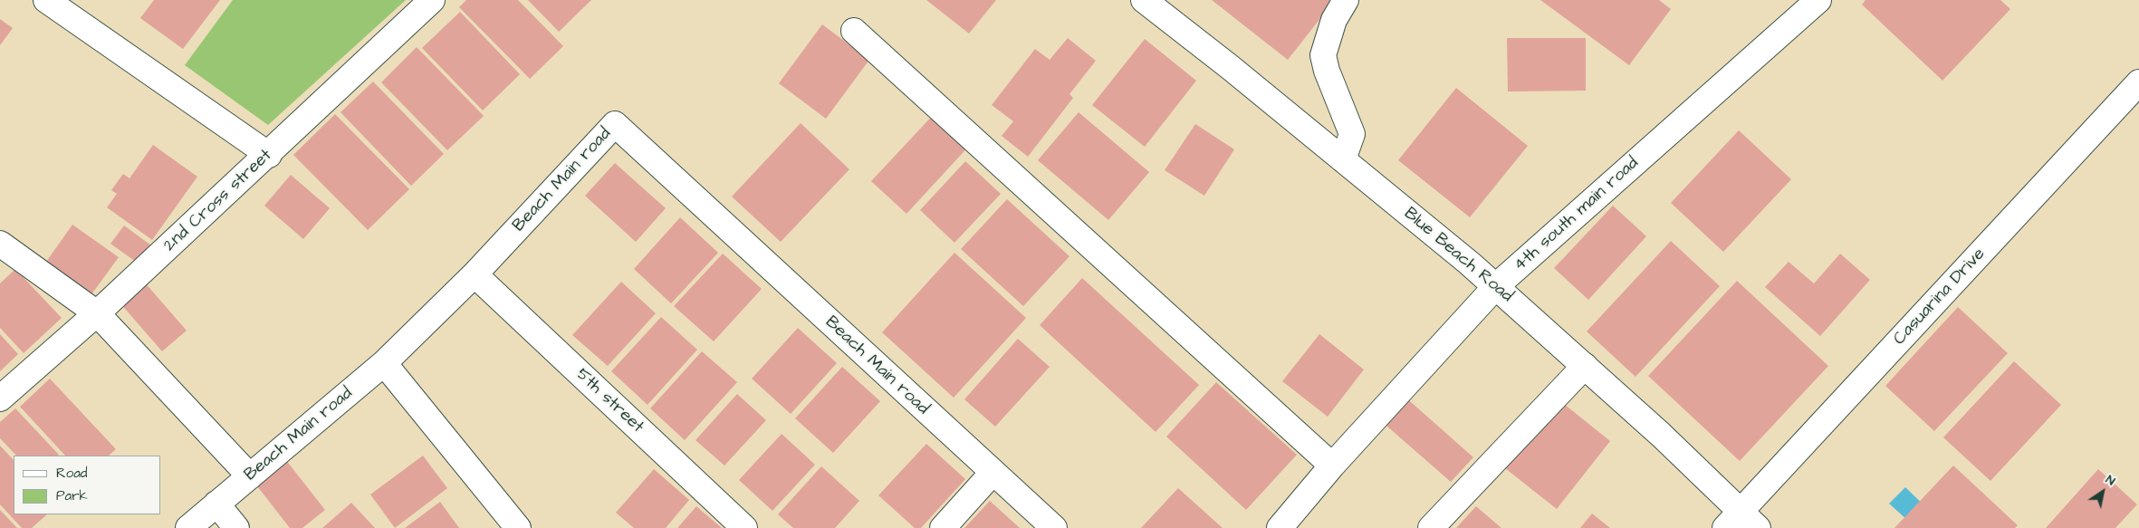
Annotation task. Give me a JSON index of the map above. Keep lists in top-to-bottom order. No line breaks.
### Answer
{"streets":{"street":["Beach Main road","2nd Cross street","4th south main road","Blue Beach Road","Casuarina Drive","5th street"]},"crossings":[["Beach Main road","5th street"],["4th south main road","Blue Beach Road"],["Blue Beach Road","Casuarina Drive"]],"legend":["Road","Park"],"north":"top right"}
